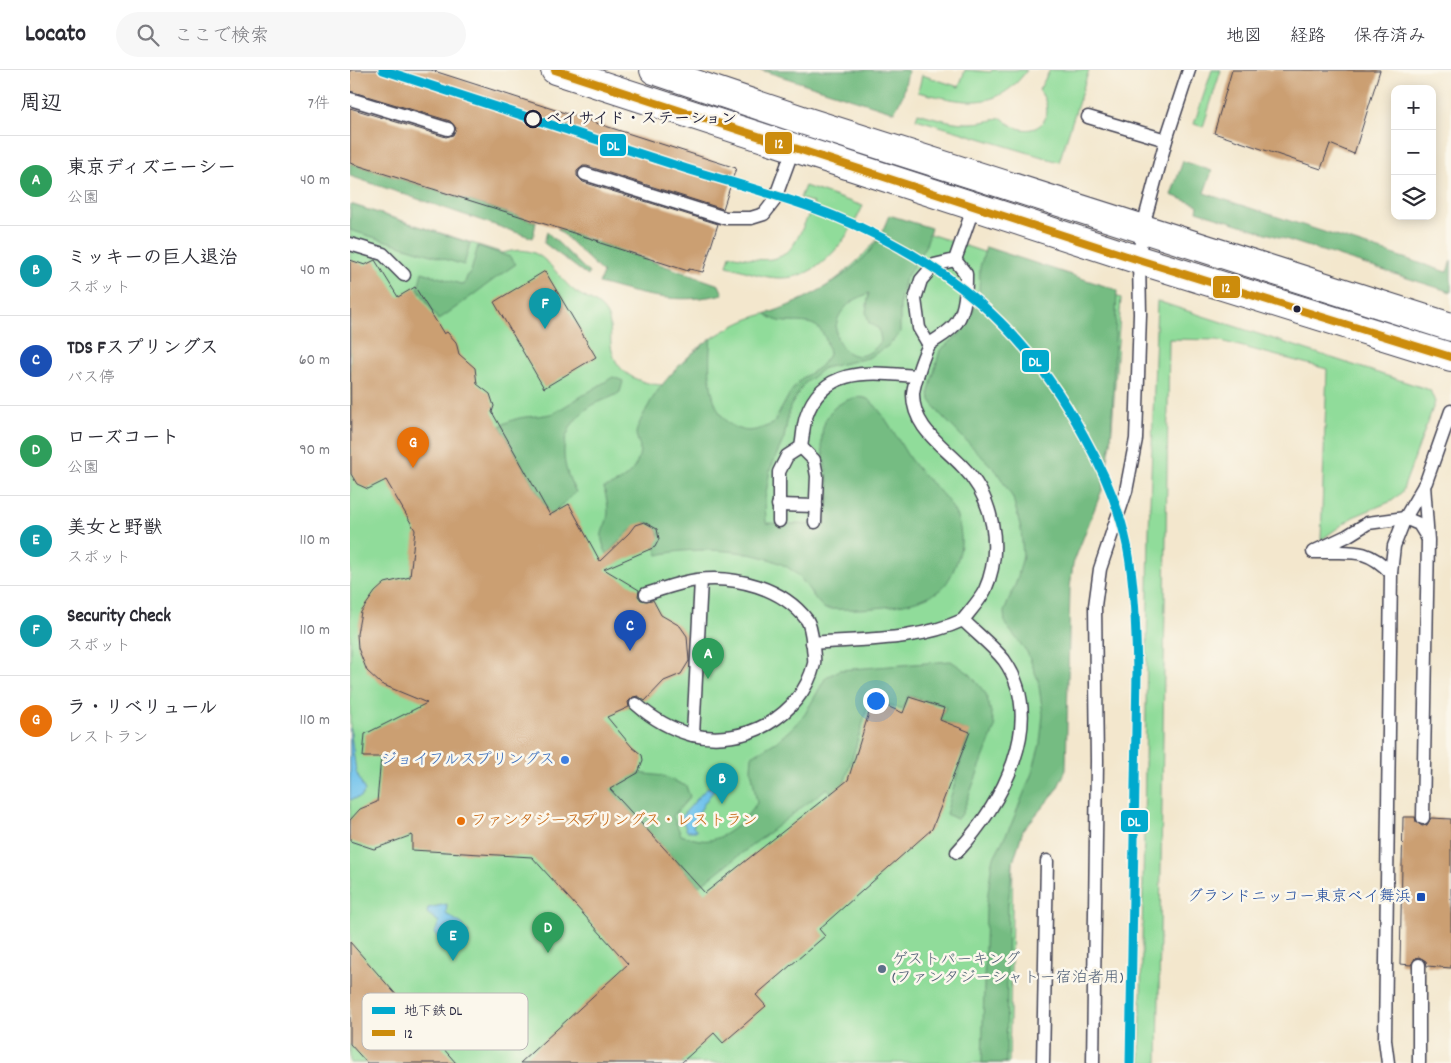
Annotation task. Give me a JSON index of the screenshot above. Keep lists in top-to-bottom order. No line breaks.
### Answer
{"places":{"other":["ベイサイド・ステーション","ジョイフルスプリングス","ファンタジースプリングス・レストラン","ゲストパーキング (ファンタジーシャトー宿泊者用)"],"transit":["グランドニッコー東京ベイ舞浜"]},"lines":["metro line DL","transit line 12"],"legend":["地下鉄 DL","12"],"page":{"header":"Locato","search":"ここで検索","nav":["地図","経路","保存済み"],"heading":["周辺","7件"],"map_buttons":["+","−"],"list":[{"mark":"A","name":"東京ディズニーシー","note":"公園","value":"40 m"},{"mark":"B","name":"ミッキーの巨人退治","note":"スポット","value":"40 m"},{"mark":"C","name":"TDS Fスプリングス","note":"バス停","value":"60 m"},{"mark":"D","name":"ローズコート","note":"公園","value":"90 m"},{"mark":"E","name":"美女と野獣","note":"スポット","value":"110 m"},{"mark":"F","name":"Security Check","note":"スポット","value":"110 m"},{"mark":"G","name":"ラ・リベリュール","note":"レストラン","value":"110 m"}],"pins":["F","G","C","A","B","D","E"]}}
